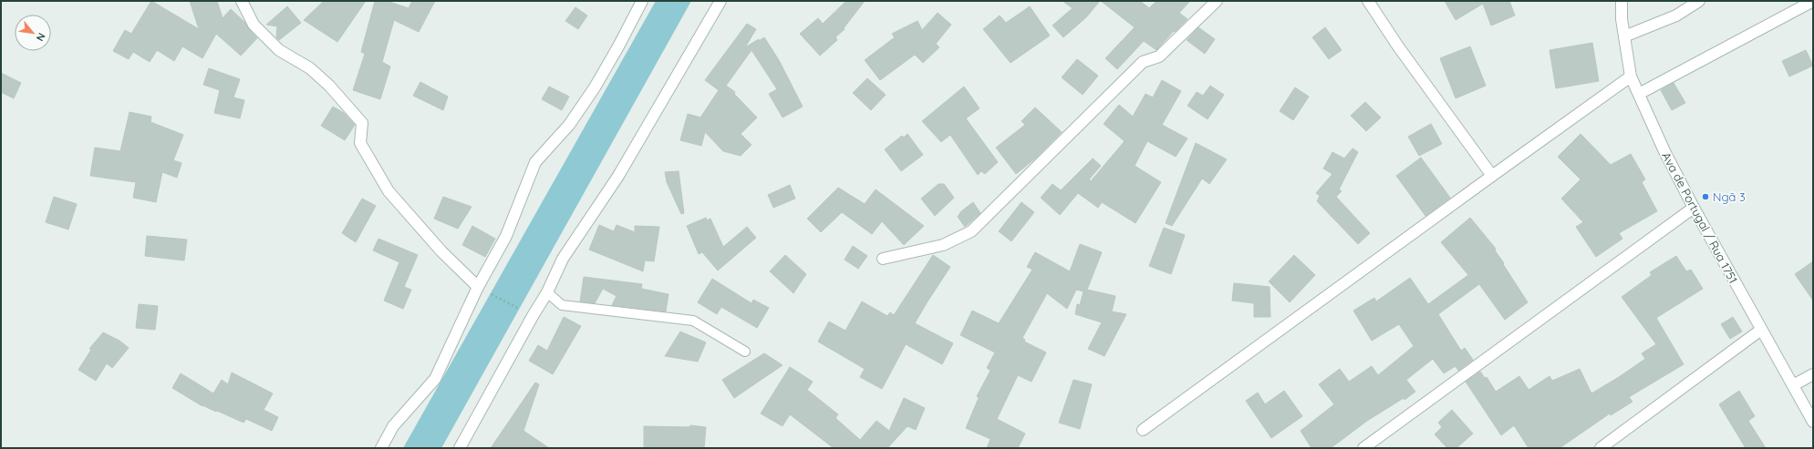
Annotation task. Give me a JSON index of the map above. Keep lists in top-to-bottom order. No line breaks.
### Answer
{"streets":{"street":["Ava de Portugal / Rua 1751"]},"places":["Ngã 3"],"north":"bottom right"}
